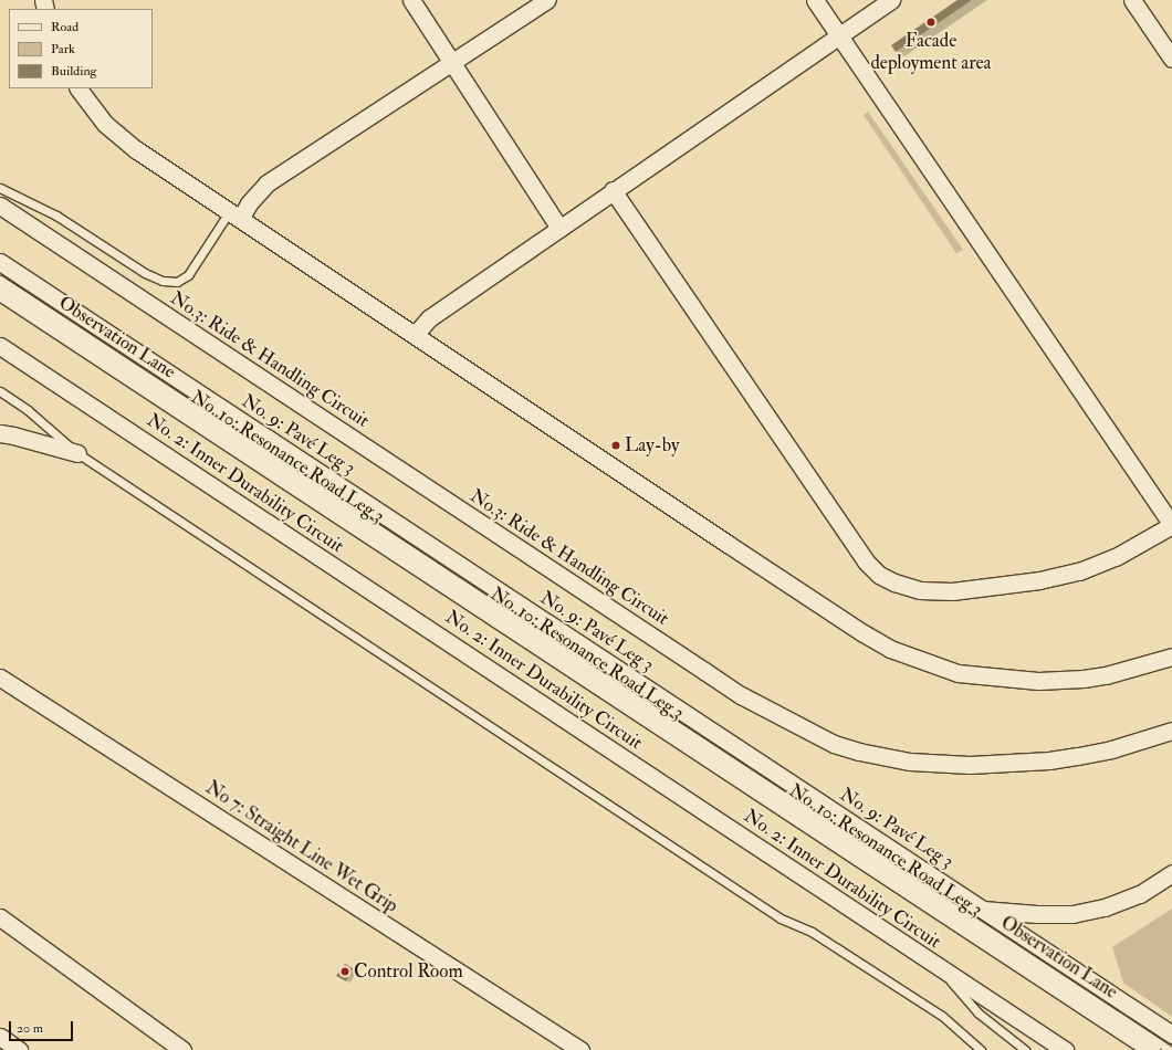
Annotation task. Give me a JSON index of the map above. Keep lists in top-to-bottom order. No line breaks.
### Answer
{"streets":{"street":["No.3: Ride & Handling Circuit","No. 9: Pavé Leg 3","No. 10: Resonance Road Leg 3","No. 2: Inner Durability Circuit","No 7: Straight Line Wet Grip"],"lane":["Observation Lane"]},"places":["Facade deployment area","Lay-by","Control Room"],"legend":["Road","Park","Building"],"scale_bar":"20 m"}
